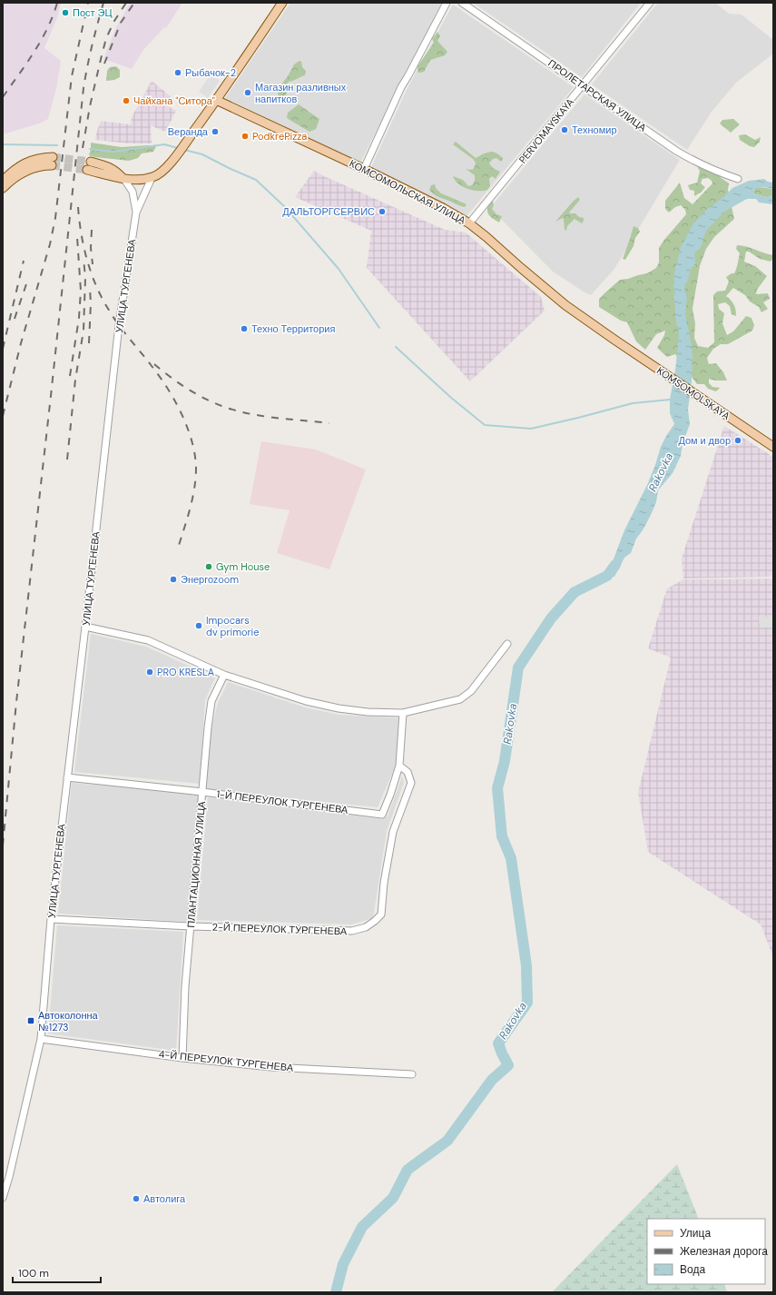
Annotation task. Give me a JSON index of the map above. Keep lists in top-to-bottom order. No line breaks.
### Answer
{"streets":{"main road":["КОМСОМОЛЬСКАЯ УЛИЦА","KOMSOMOLSKAYA"],"street":["ПРОЛЕТАРСКАЯ УЛИЦА","PERVOMAYSKAYA","УЛИЦА ТУРГЕНЕВА","1-Й ПЕРЕУЛОК ТУРГЕНЕВА","ПЛАНТАЦИОННАЯ УЛИЦА","2-Й ПЕРЕУЛОК ТУРГЕНЕВА","4-Й ПЕРЕУЛОК ТУРГЕНЕВА"]},"crossings":[["ПРОЛЕТАРСКАЯ УЛИЦА","PERVOMAYSKAYA"],["PERVOMAYSKAYA","КОМСОМОЛЬСКАЯ УЛИЦА"],["КОМСОМОЛЬСКАЯ УЛИЦА","KOMSOMOLSKAYA"],["УЛИЦА ТУРГЕНЕВА","1-Й ПЕРЕУЛОК ТУРГЕНЕВА"],["УЛИЦА ТУРГЕНЕВА","2-Й ПЕРЕУЛОК ТУРГЕНЕВА"],["УЛИЦА ТУРГЕНЕВА","4-Й ПЕРЕУЛОК ТУРГЕНЕВА"],["1-Й ПЕРЕУЛОК ТУРГЕНЕВА","ПЛАНТАЦИОННАЯ УЛИЦА"],["1-Й ПЕРЕУЛОК ТУРГЕНЕВА","2-Й ПЕРЕУЛОК ТУРГЕНЕВА"],["ПЛАНТАЦИОННАЯ УЛИЦА","2-Й ПЕРЕУЛОК ТУРГЕНЕВА"],["ПЛАНТАЦИОННАЯ УЛИЦА","4-Й ПЕРЕУЛОК ТУРГЕНЕВА"]],"water":["Rakovka"],"places":{"other":["Пост ЭЦ","Рыбачок-2","Магазин разливных напитков","Чайхана \"Ситора\"","Техномир","Веранда","PodkrePizza","ДАЛЬТОРГСЕРВИС","Техно Территория","Дом и двор","Gym House","Энергоzoom","Impocars dv primorie","PRO KRESLA","Автолига"],"transit":["Автоколонна №1273"]},"legend":["Улица","Железная дорога","Вода"],"scale_bar":"100 m"}
